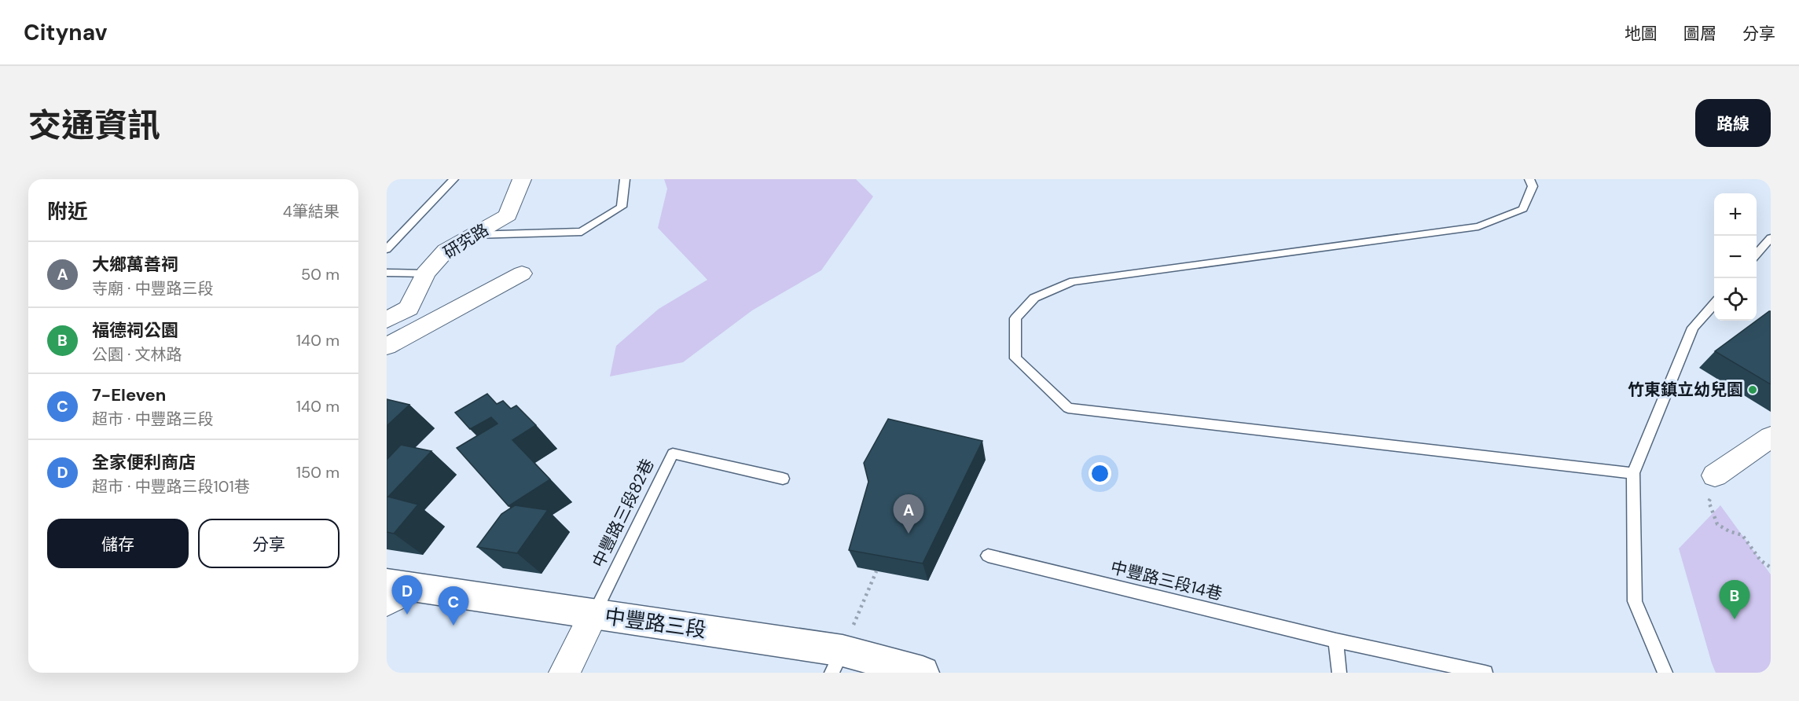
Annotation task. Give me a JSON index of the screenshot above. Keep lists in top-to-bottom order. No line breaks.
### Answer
{"streets":{"main road":["中豐路三段"],"street":["研究路"],"lane":["中豐路三段82巷","中豐路三段14巷"]},"crossings":[["中豐路三段82巷","中豐路三段"]],"places":["竹東鎮立幼兒園"],"page":{"header":"Citynav","nav":["地圖","圖層","分享"],"title":"交通資訊","buttons":["路線",["儲存","分享"]],"heading":["附近","4筆結果"],"map_buttons":["+","−"],"list":[{"mark":"A","name":"大鄉萬善祠","note":"寺廟 · 中豐路三段","value":"50 m"},{"mark":"B","name":"福德祠公園","note":"公園 · 文林路","value":"140 m"},{"mark":"C","name":"7-Eleven","note":"超市 · 中豐路三段","value":"140 m"},{"mark":"D","name":"全家便利商店","note":"超市 · 中豐路三段101巷","value":"150 m"}],"pins":["A","D","B","C"]}}
